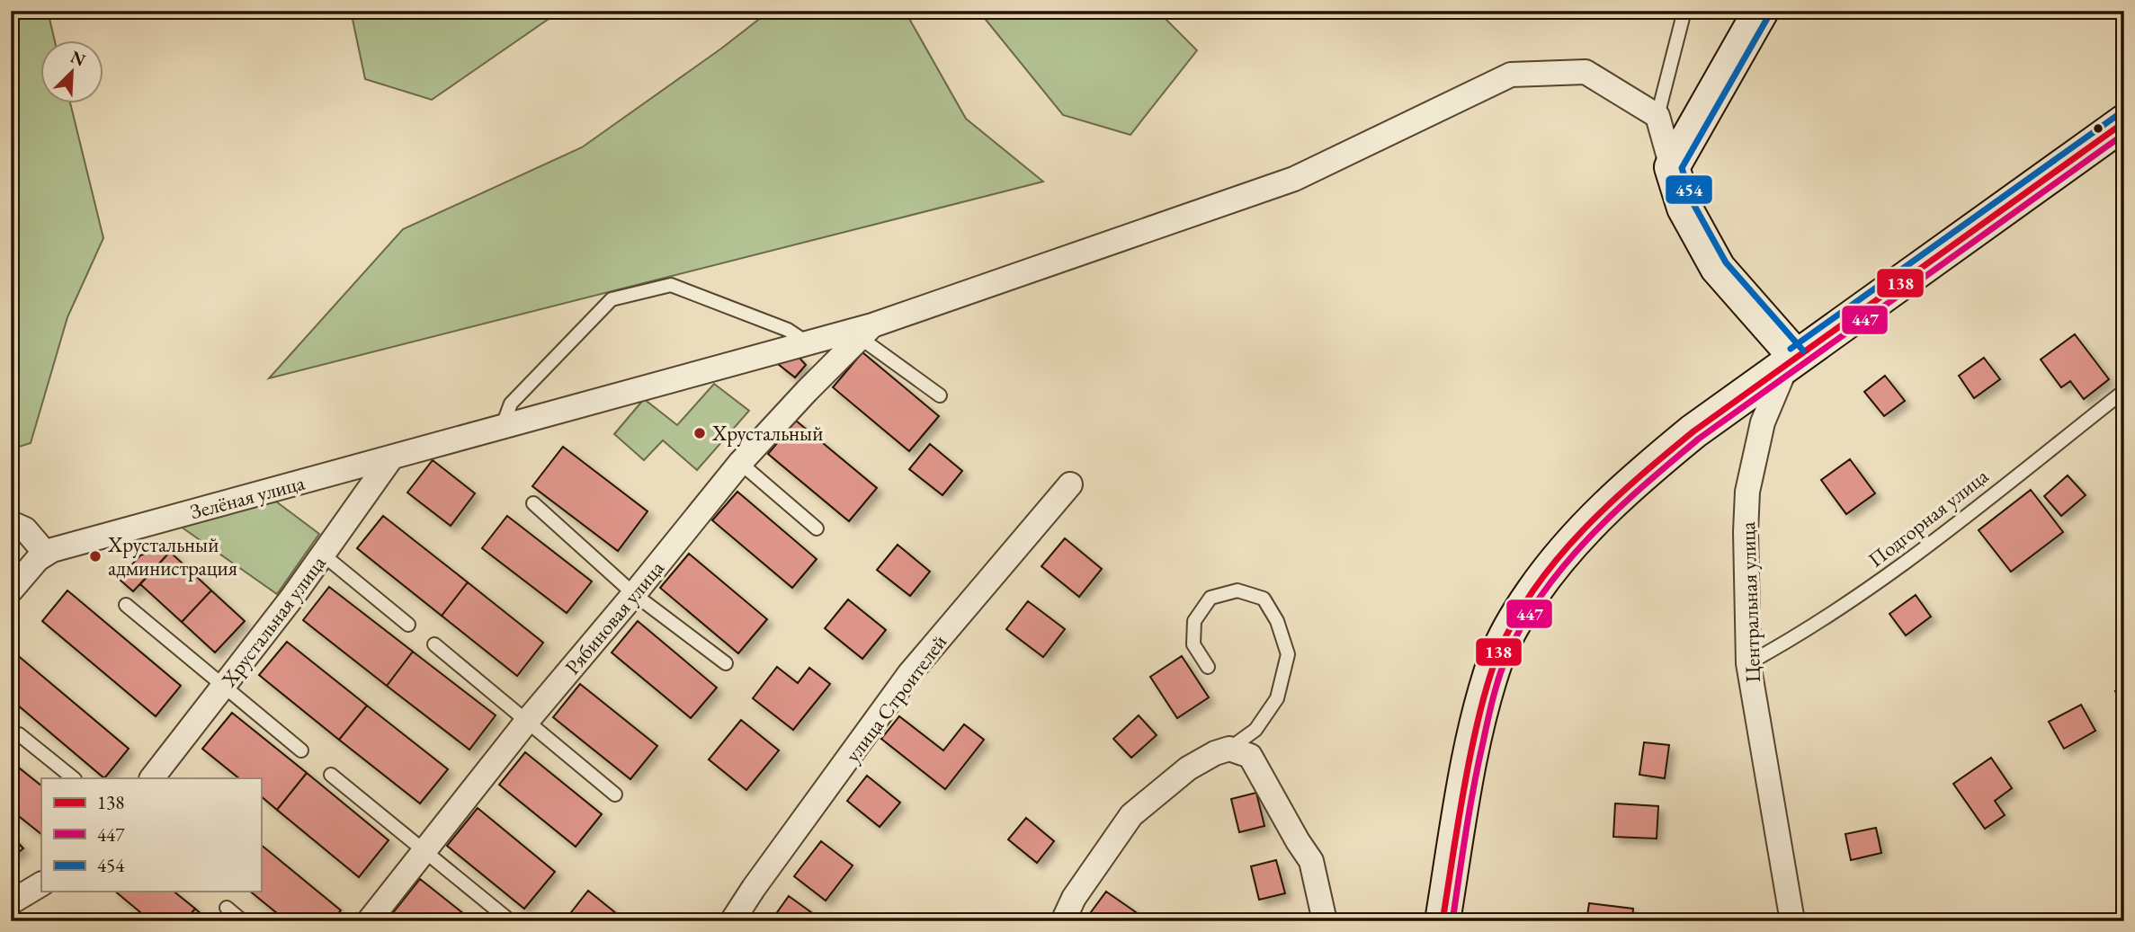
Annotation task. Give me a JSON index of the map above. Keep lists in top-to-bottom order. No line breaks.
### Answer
{"streets":{"street":["Зелёная улица","Центральная улица","Рябиновая улица","Хрустальная улица","улица Строителей"],"lane":["Подгорная улица"]},"crossings":[["Зелёная улица","Рябиновая улица"],["Зелёная улица","Хрустальная улица"],["Подгорная улица","Центральная улица"]],"places":["Хрустальный","Хрустальный администрация"],"lines":["transit line 454","transit line 138","transit line 447"],"legend":["138","447","454"],"north":"top right"}
